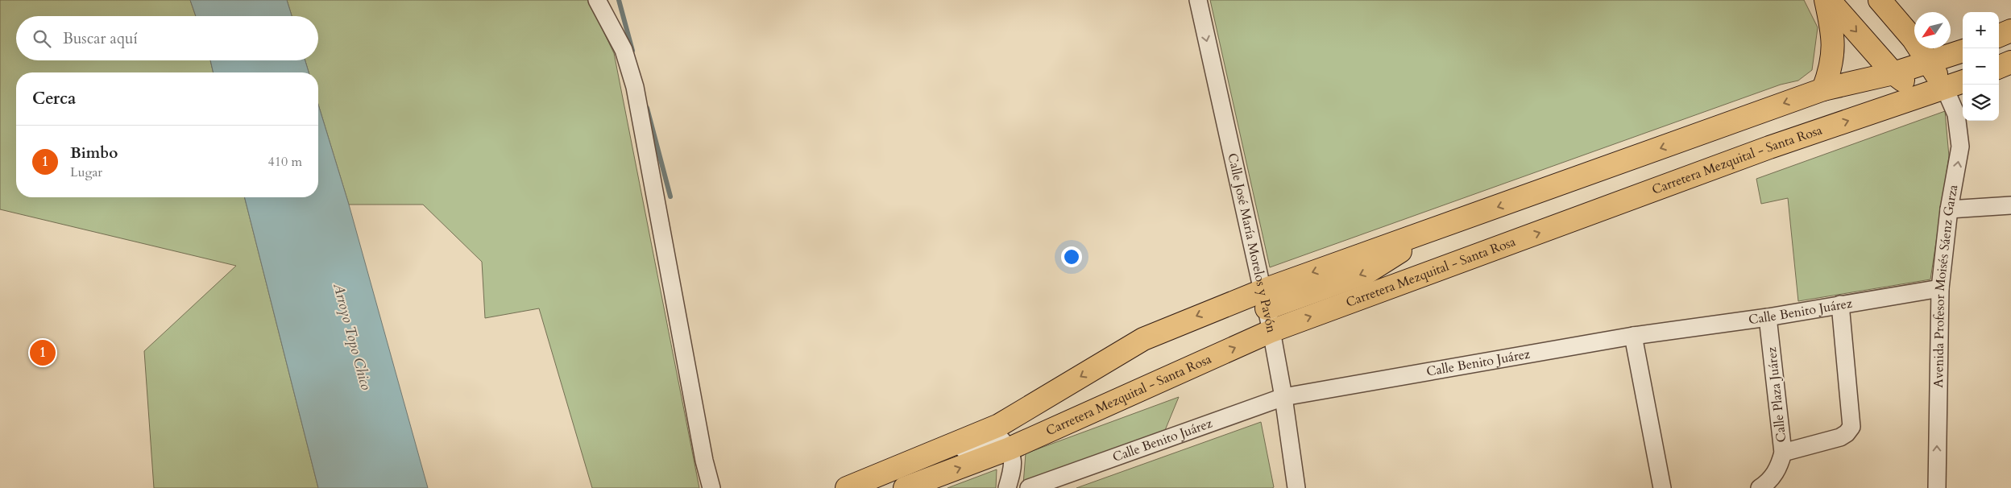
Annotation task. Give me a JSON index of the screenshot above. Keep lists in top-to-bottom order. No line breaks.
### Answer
{"streets":{"main road":["Carretera Mezquital - Santa Rosa"],"street":["Calle José María Morelos y Pavón","Avenida Profesor Moisés Sáenz Garza","Calle Benito Juárez","Calle Plaza Juárez"]},"crossings":[["Carretera Mezquital - Santa Rosa","Calle José María Morelos y Pavón"],["Carretera Mezquital - Santa Rosa","Avenida Profesor Moisés Sáenz Garza"],["Calle José María Morelos y Pavón","Calle Benito Juárez"],["Avenida Profesor Moisés Sáenz Garza","Calle Benito Juárez"],["Calle Benito Juárez","Calle Plaza Juárez"]],"one_way":["Calle José María Morelos y Pavón","Avenida Profesor Moisés Sáenz Garza"],"water":["Arroyo Topo Chico"],"north":"bottom left","page":{"map_buttons":["+","−"],"search":"Buscar aquí","heading":"Cerca","list":[{"mark":"1","name":"Bimbo","note":"Lugar","value":"410 m"}],"pins":"1"}}
